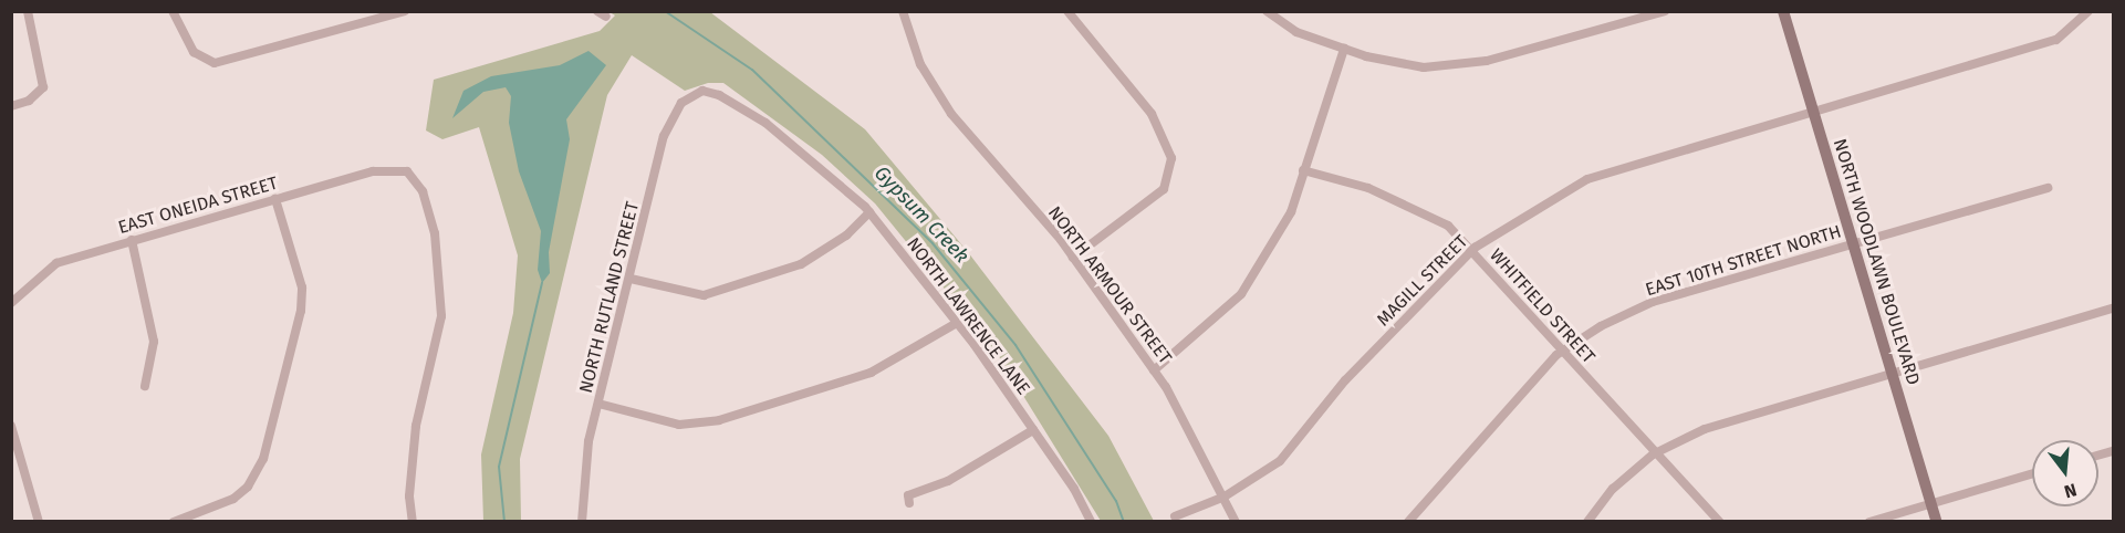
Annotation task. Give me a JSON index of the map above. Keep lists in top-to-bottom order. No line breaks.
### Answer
{"streets":{"main road":["NORTH WOODLAWN BOULEVARD"],"street":["EAST ONEIDA STREET","EAST 10TH STREET NORTH","MAGILL STREET","NORTH ARMOUR STREET","NORTH RUTLAND STREET","WHITFIELD STREET","NORTH LAWRENCE LANE"]},"crossings":[["EAST 10TH STREET NORTH","NORTH WOODLAWN BOULEVARD"],["EAST 10TH STREET NORTH","WHITFIELD STREET"],["NORTH WOODLAWN BOULEVARD","MAGILL STREET"],["MAGILL STREET","NORTH ARMOUR STREET"],["MAGILL STREET","WHITFIELD STREET"],["NORTH RUTLAND STREET","NORTH LAWRENCE LANE"]],"water":["Gypsum Creek"],"north":"bottom"}
